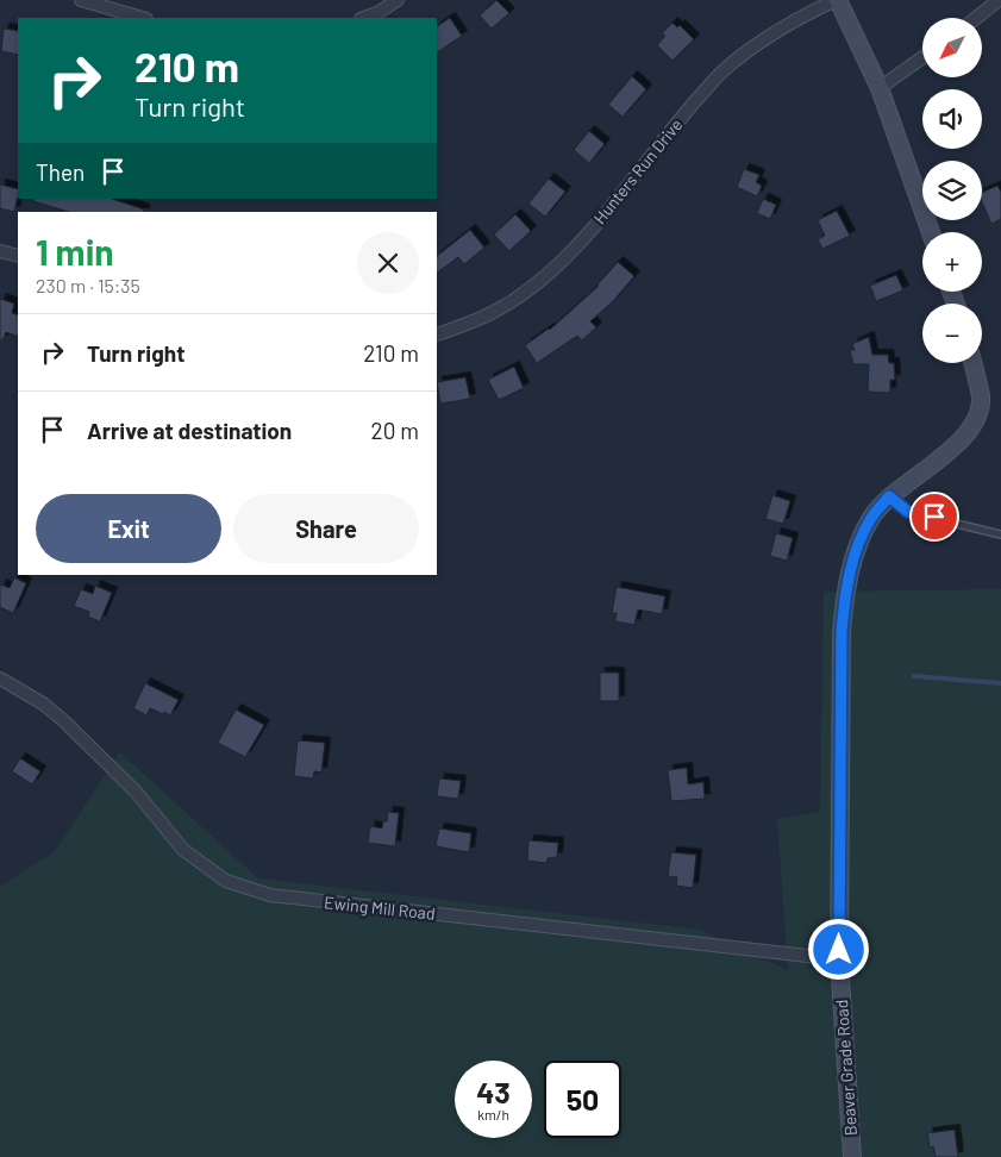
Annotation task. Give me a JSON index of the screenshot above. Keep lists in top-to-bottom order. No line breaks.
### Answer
{"streets":{"main road":["Beaver Grade Road"],"street":["Hunters Run Drive","Ewing Mill Road"]},"crossings":[["Ewing Mill Road","Beaver Grade Road"]],"north":"bottom left","page":{"map_buttons":["+","−"],"turn":["210 m","Turn right"],"then":"Then","heading":["1 min","230 m · 15:35"],"list":[{"name":"Turn right","value":"210 m"},{"name":"Arrive at destination","value":"20 m"}],"buttons":["Exit","Share"],"speed":"43 km/h","limit":"50"}}
